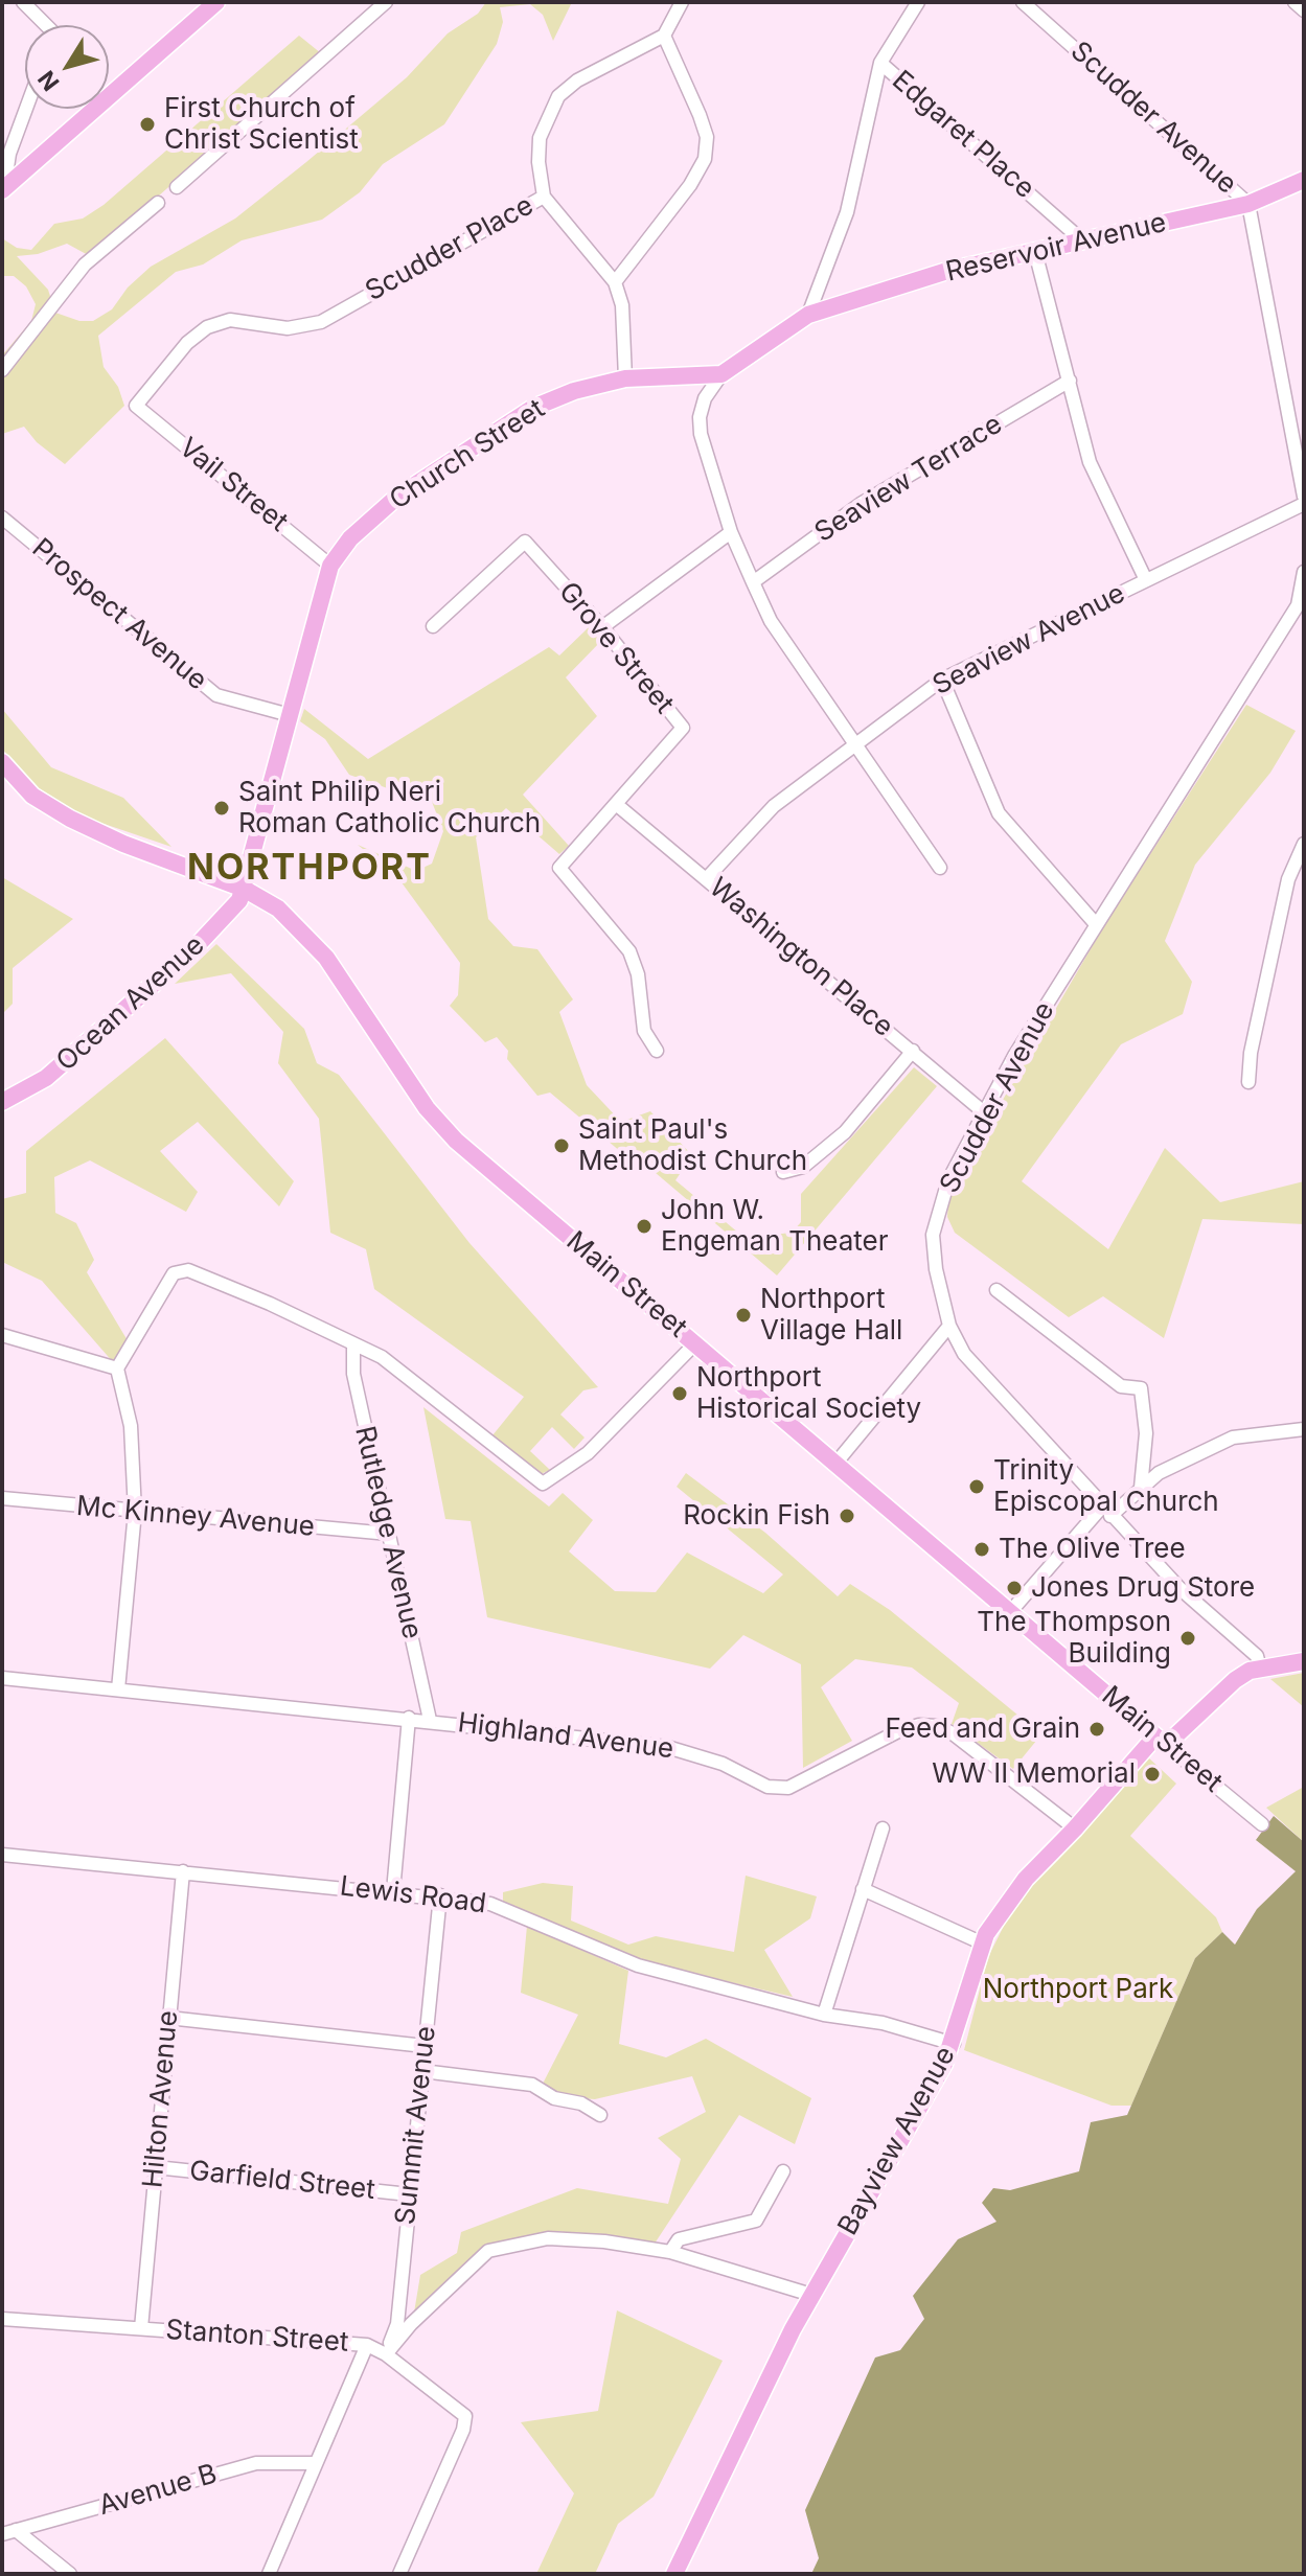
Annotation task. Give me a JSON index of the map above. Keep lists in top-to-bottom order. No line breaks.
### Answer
{"streets":{"main road":["Reservoir Avenue","Church Street","Ocean Avenue","Main Street","Bayview Avenue"],"street":["Scudder Avenue","Edgaret Place","Scudder Place","Seaview Terrace","Vail Street","Prospect Avenue","Seaview Avenue","Grove Street","Washington Place","Mc Kinney Avenue","Rutledge Avenue","Highland Avenue","Lewis Road","Hilton Avenue","Summit Avenue","Garfield Street","Stanton Street","Avenue B"]},"crossings":[["Scudder Avenue","Reservoir Avenue"],["Scudder Avenue","Washington Place"],["Scudder Avenue","Bayview Avenue"],["Edgaret Place","Reservoir Avenue"],["Scudder Place","Vail Street"],["Church Street","Vail Street"],["Church Street","Prospect Avenue"],["Church Street","Ocean Avenue"],["Church Street","Main Street"],["Seaview Avenue","Washington Place"],["Grove Street","Washington Place"],["Ocean Avenue","Main Street"],["Main Street","Bayview Avenue"],["Mc Kinney Avenue","Rutledge Avenue"],["Rutledge Avenue","Highland Avenue"],["Highland Avenue","Bayview Avenue"],["Lewis Road","Hilton Avenue"],["Lewis Road","Summit Avenue"],["Lewis Road","Bayview Avenue"],["Hilton Avenue","Garfield Street"],["Hilton Avenue","Stanton Street"],["Summit Avenue","Garfield Street"],["Summit Avenue","Stanton Street"],["Bayview Avenue","Stanton Street"]],"districts":["NORTHPORT"],"parks":["Northport Park"],"places":["First Church of Christ Scientist","Saint Philip Neri Roman Catholic Church","Saint Paul's Methodist Church","John W. Engeman Theater","Northport Village Hall","Northport Historical Society","Trinity Episcopal Church","Rockin Fish","The Olive Tree","Jones Drug Store","The Thompson Building","Feed and Grain","WW II Memorial"],"north":"bottom left"}
